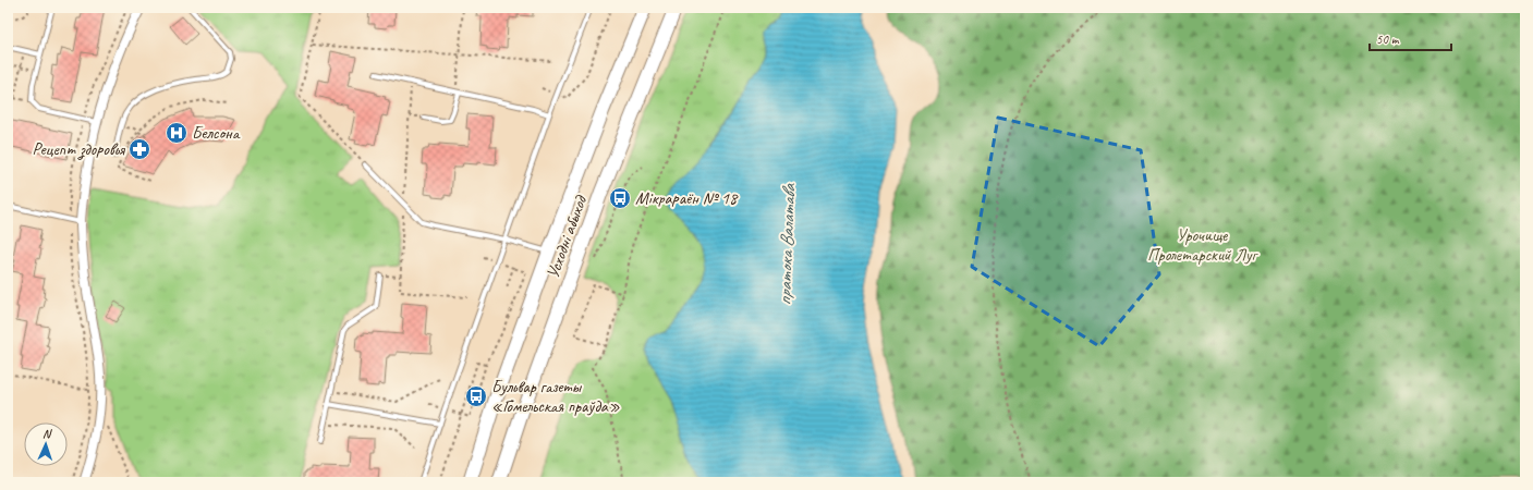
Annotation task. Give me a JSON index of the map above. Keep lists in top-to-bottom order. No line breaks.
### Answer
{"streets":{"main road":["Усходні абыход"]},"water":["пратока Валатава"],"parks":["Урочище Пролетарский Луг"],"places":{"hospital":["Белсона"],"pharmacy":["Рецепт здоровья"],"bus stop":["Мікрараён № 18","Бульвар газеты «Гомельская праўда»"]},"scale_bar":"50 m","north":"top"}
